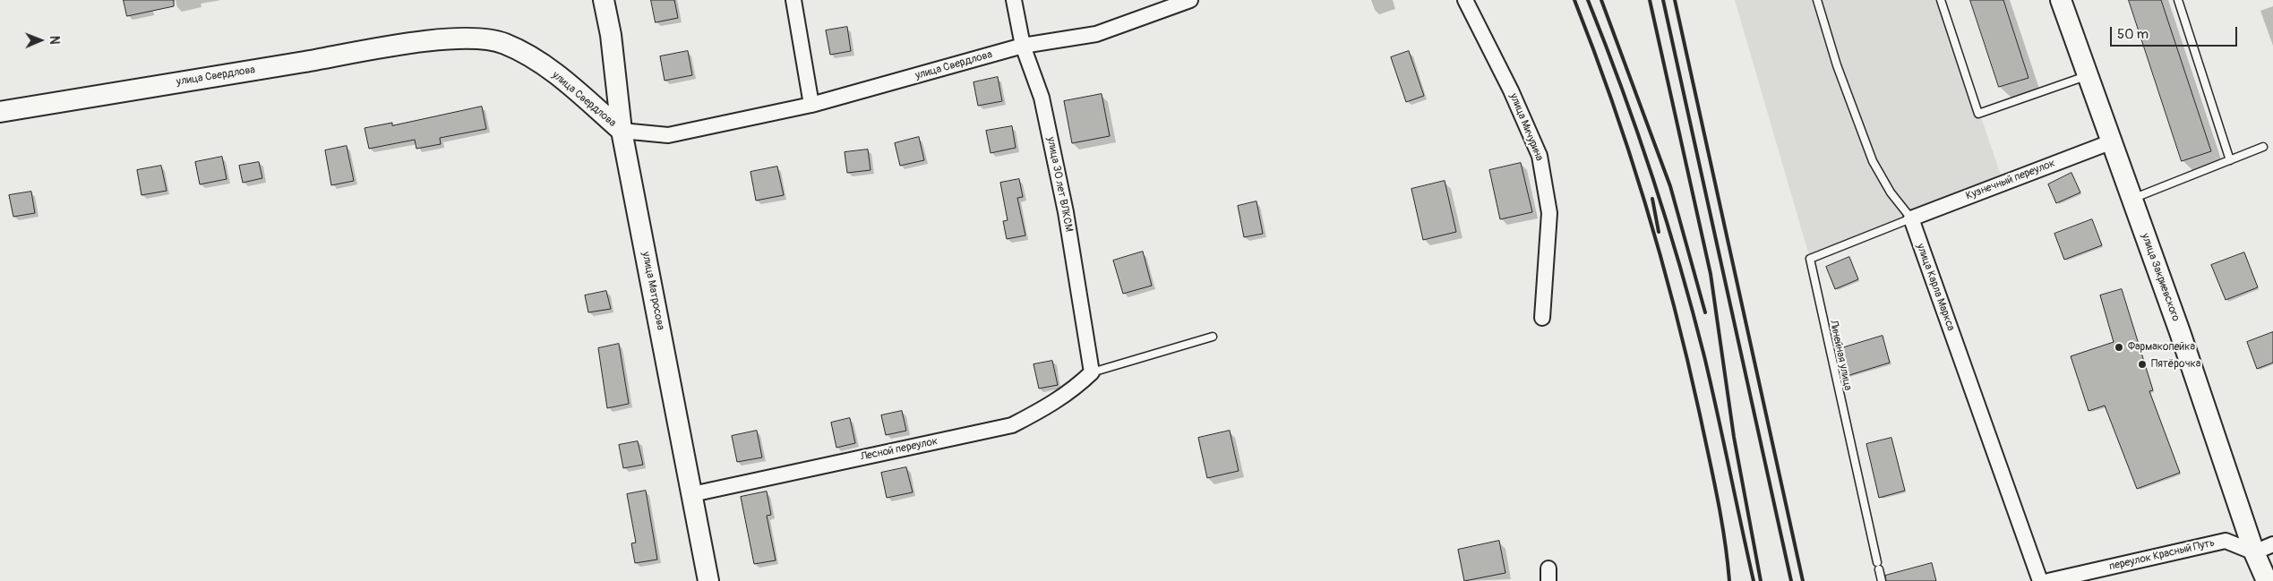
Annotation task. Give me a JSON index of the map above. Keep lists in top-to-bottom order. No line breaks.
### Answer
{"streets":{"street":["улица Свердлова","улица Мичурина","Кузнечный переулок","улица 30 лет ВЛКСМ","улица Закриевского","улица Карла Маркса","улица Матросова","Лесной переулок","переулок Красный Путь"],"lane":["Линейная улица"]},"crossings":[["улица Свердлова","улица 30 лет ВЛКСМ"],["улица Свердлова","улица Матросова"],["Кузнечный переулок","улица Закриевского"],["Кузнечный переулок","улица Карла Маркса"],["Кузнечный переулок","Линейная улица"],["улица 30 лет ВЛКСМ","Лесной переулок"],["улица Закриевского","переулок Красный Путь"],["улица Карла Маркса","Линейная улица"],["улица Матросова","Лесной переулок"]],"places":["Фармакопейка","Пятёрочка"],"scale_bar":"50 m","north":"right"}
